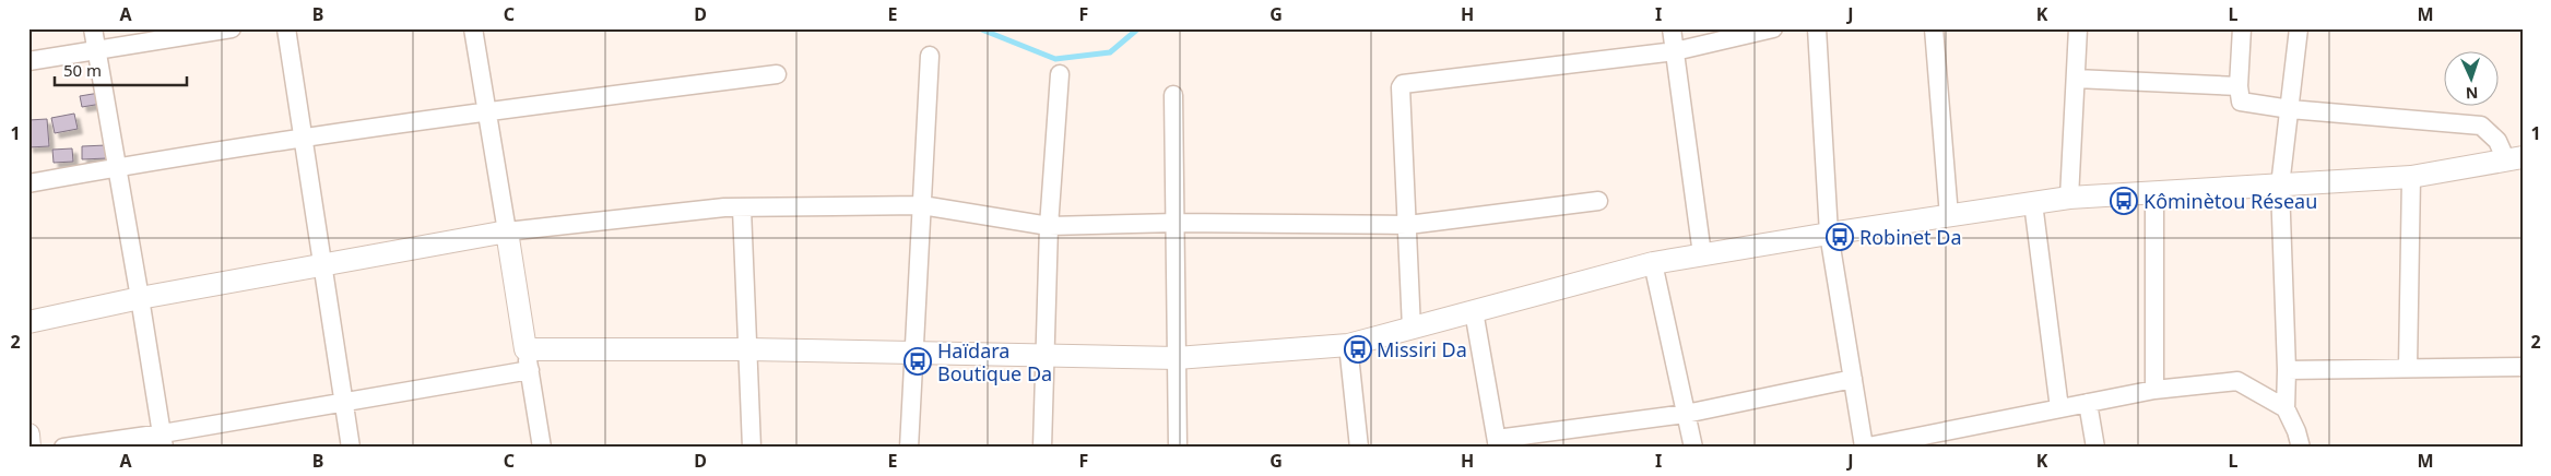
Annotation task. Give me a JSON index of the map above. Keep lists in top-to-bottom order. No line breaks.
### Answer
{"places":{"bus stop":["Kôminètou Réseau","Robinet Da","Missiri Da","Haïdara Boutique Da"]},"scale_bar":"50 m","north":"bottom","grid":{"columns":["A","B","C","D","E","F","G","H","I","J","K","L","M"],"rows":["1","2"]}}
